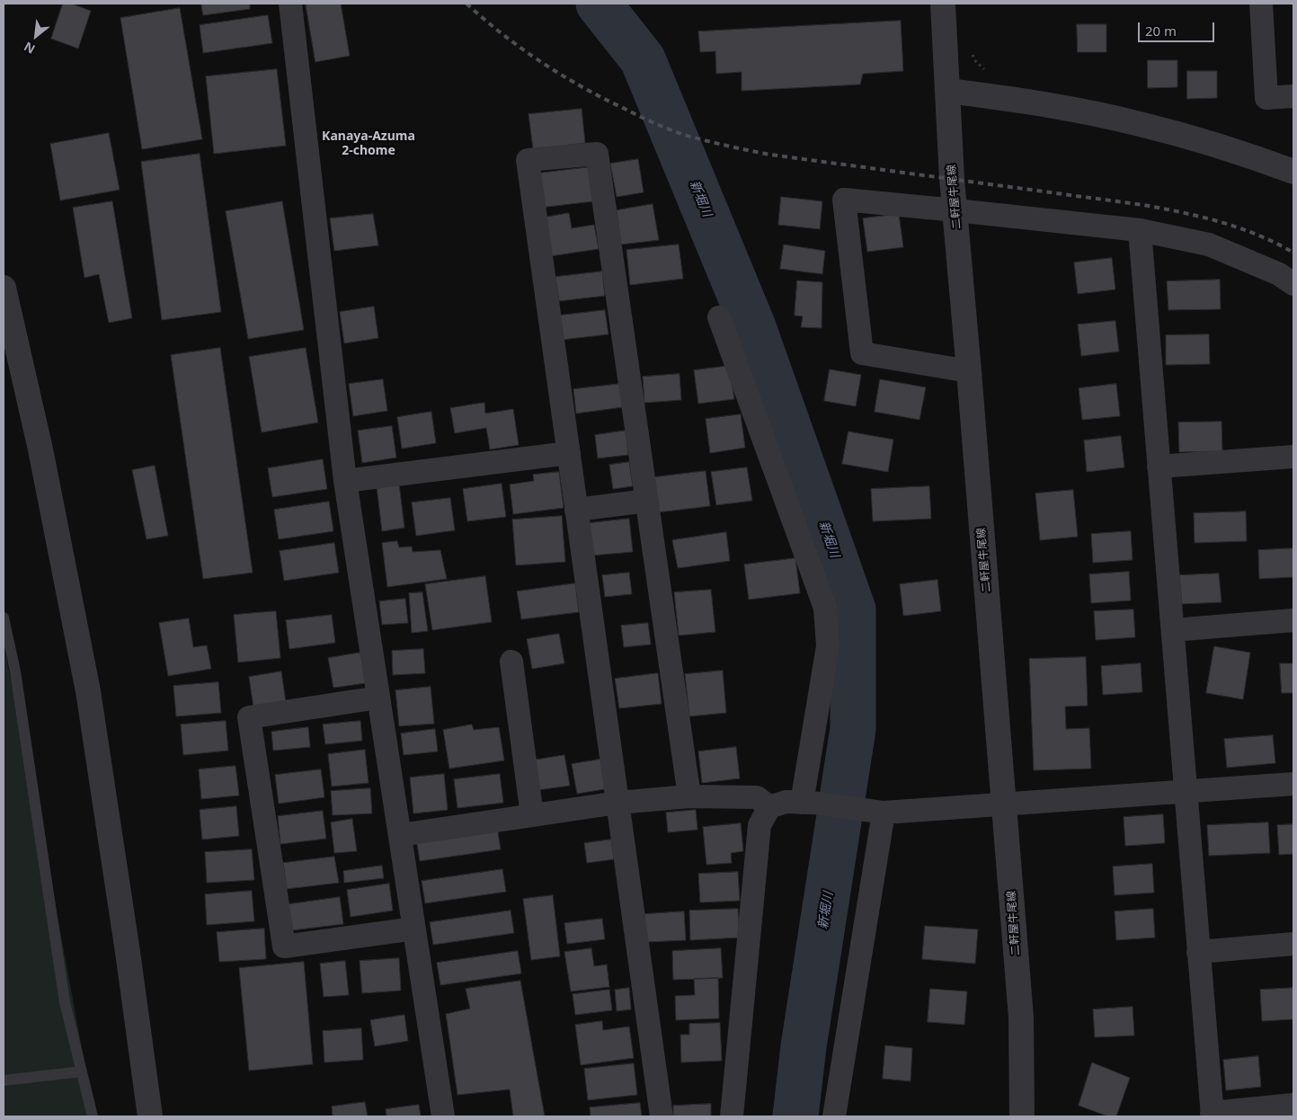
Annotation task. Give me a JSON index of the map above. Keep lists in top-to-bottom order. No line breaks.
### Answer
{"streets":{"street":["二軒屋牛尾線"]},"districts":["Kanaya-Azuma 2-chome"],"water":["新堀川"],"scale_bar":"20 m","north":"bottom left"}
